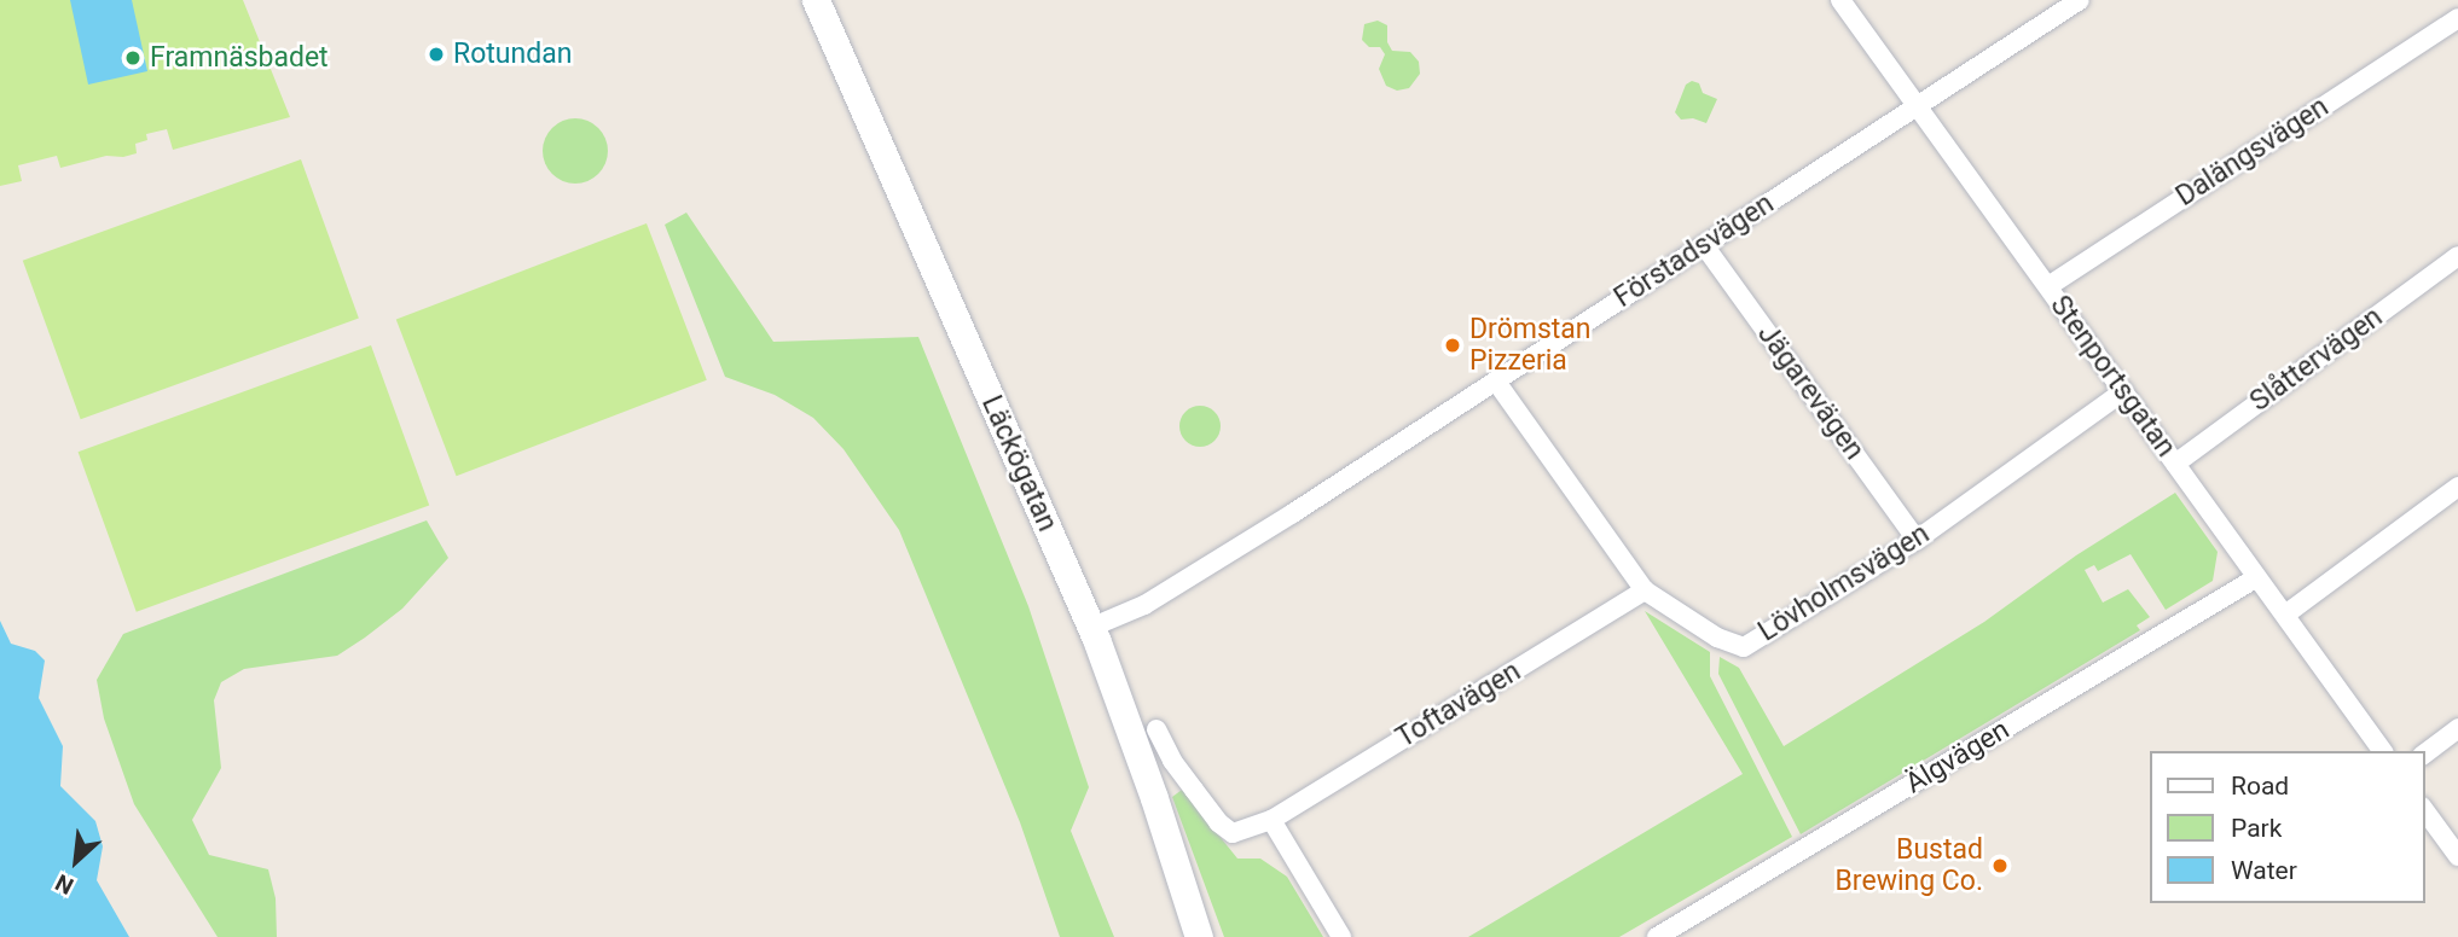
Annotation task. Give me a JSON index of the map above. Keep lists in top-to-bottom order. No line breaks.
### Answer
{"streets":{"main road":["Läckögatan"],"street":["Dalängsvägen","Förstadsvägen","Slåttervägen","Stenportsgatan","Jägarevägen","Lövholmsvägen","Toftavägen","Älgvägen"]},"crossings":[["Dalängsvägen","Stenportsgatan"],["Förstadsvägen","Stenportsgatan"],["Förstadsvägen","Jägarevägen"],["Förstadsvägen","Läckögatan"],["Förstadsvägen","Lövholmsvägen"],["Slåttervägen","Stenportsgatan"],["Stenportsgatan","Lövholmsvägen"],["Stenportsgatan","Älgvägen"],["Jägarevägen","Lövholmsvägen"],["Lövholmsvägen","Toftavägen"]],"places":["Rotundan","Framnäsbadet","Drömstan Pizzeria","Bustad Brewing Co."],"legend":["Road","Park","Water"],"north":"bottom left"}
